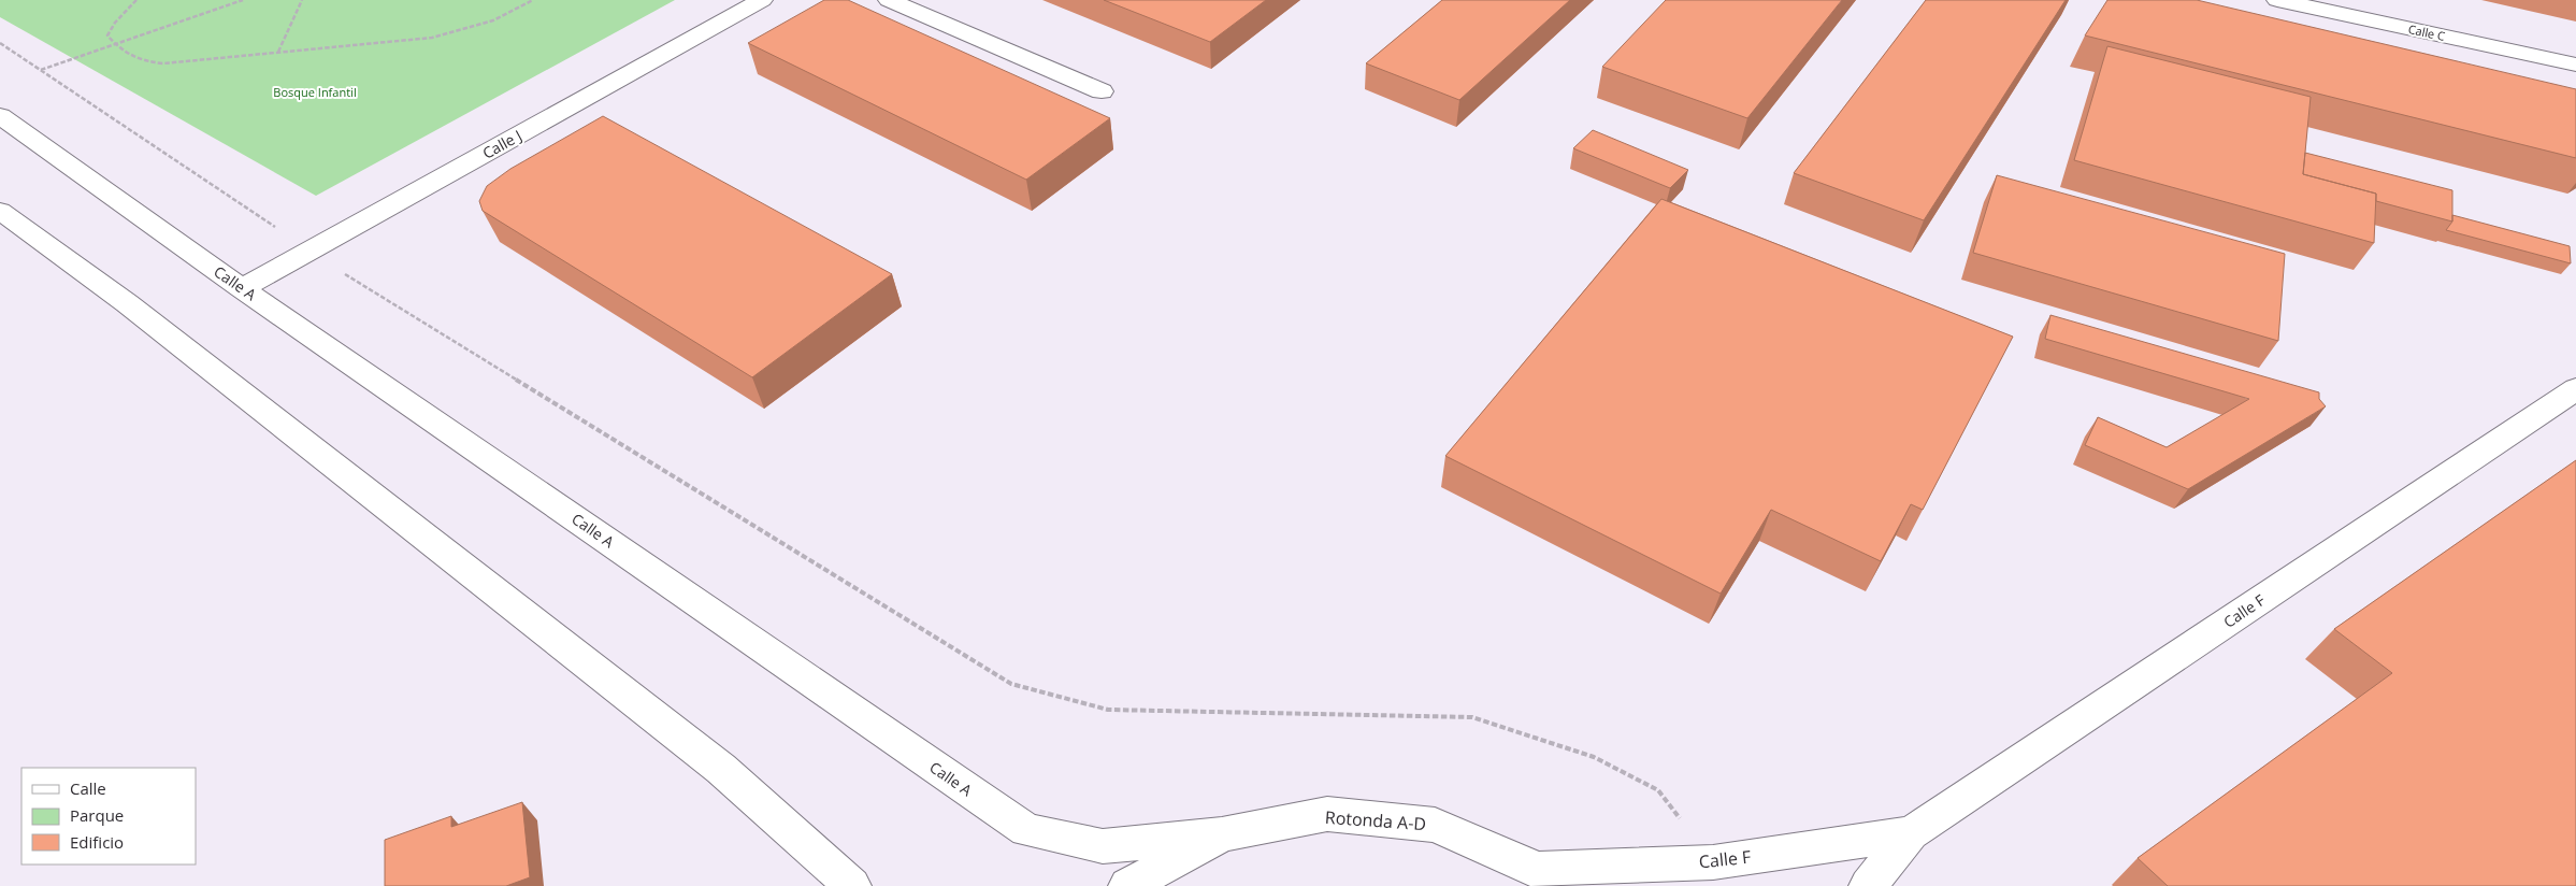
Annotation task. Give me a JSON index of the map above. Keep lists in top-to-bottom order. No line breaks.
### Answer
{"streets":{"street":["Calle C","Calle J","Calle A","Calle F","Rotonda A-D"]},"crossings":[["Calle J","Calle A"],["Calle A","Rotonda A-D"],["Calle F","Rotonda A-D"]],"parks":["Bosque Infantil"],"legend":["Calle","Parque","Edificio"]}
